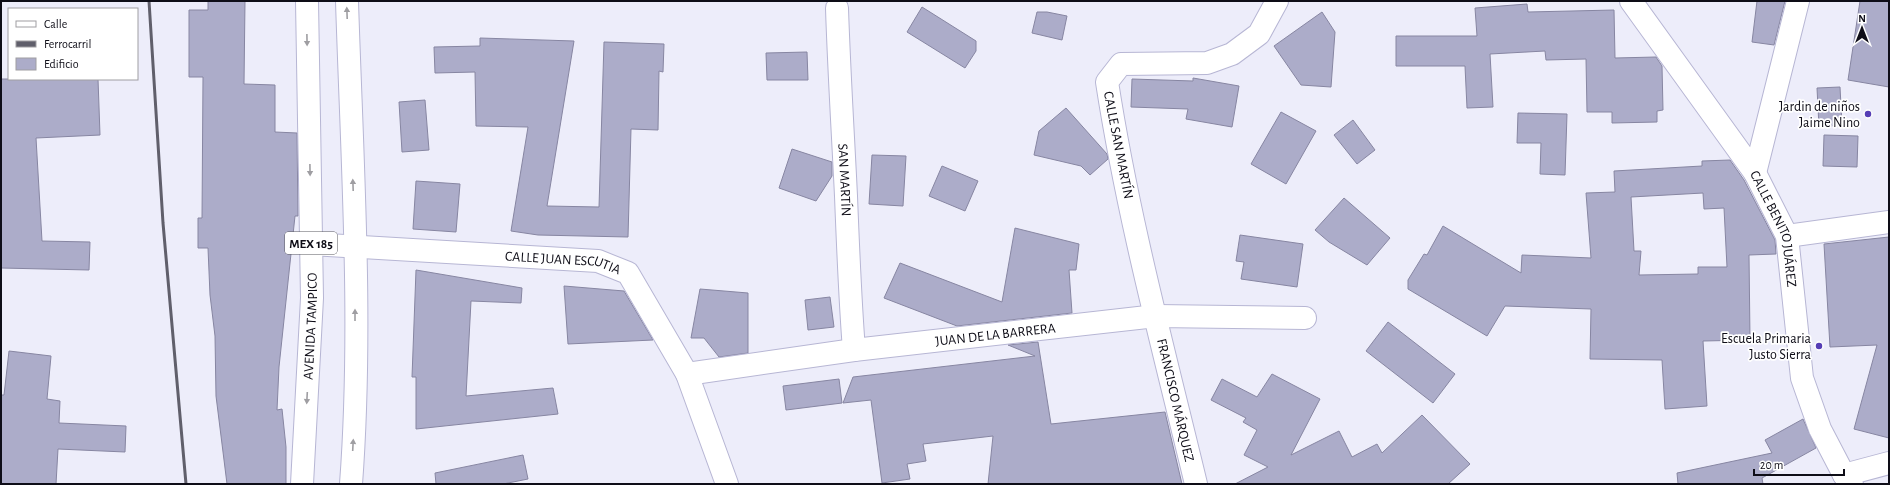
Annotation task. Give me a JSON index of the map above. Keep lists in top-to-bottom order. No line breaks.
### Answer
{"streets":{"street":["CALLE SAN MARTÍN","SAN MARTÍN","CALLE BENITO JUÁREZ","MEX 185","CALLE JUAN ESCUTIA","AVENIDA TAMPICO","JUAN DE LA BARRERA","FRANCISCO MÁRQUEZ"]},"crossings":[["CALLE SAN MARTÍN","JUAN DE LA BARRERA"],["CALLE SAN MARTÍN","FRANCISCO MÁRQUEZ"],["SAN MARTÍN","JUAN DE LA BARRERA"],["MEX 185","CALLE JUAN ESCUTIA"],["CALLE JUAN ESCUTIA","AVENIDA TAMPICO"],["CALLE JUAN ESCUTIA","JUAN DE LA BARRERA"],["JUAN DE LA BARRERA","FRANCISCO MÁRQUEZ"]],"places":["Jardin de niños Jaime Nino","Escuela Primaria Justo Sierra"],"legend":["Calle","Ferrocarril","Edificio"],"scale_bar":"20 m","north":"top"}
